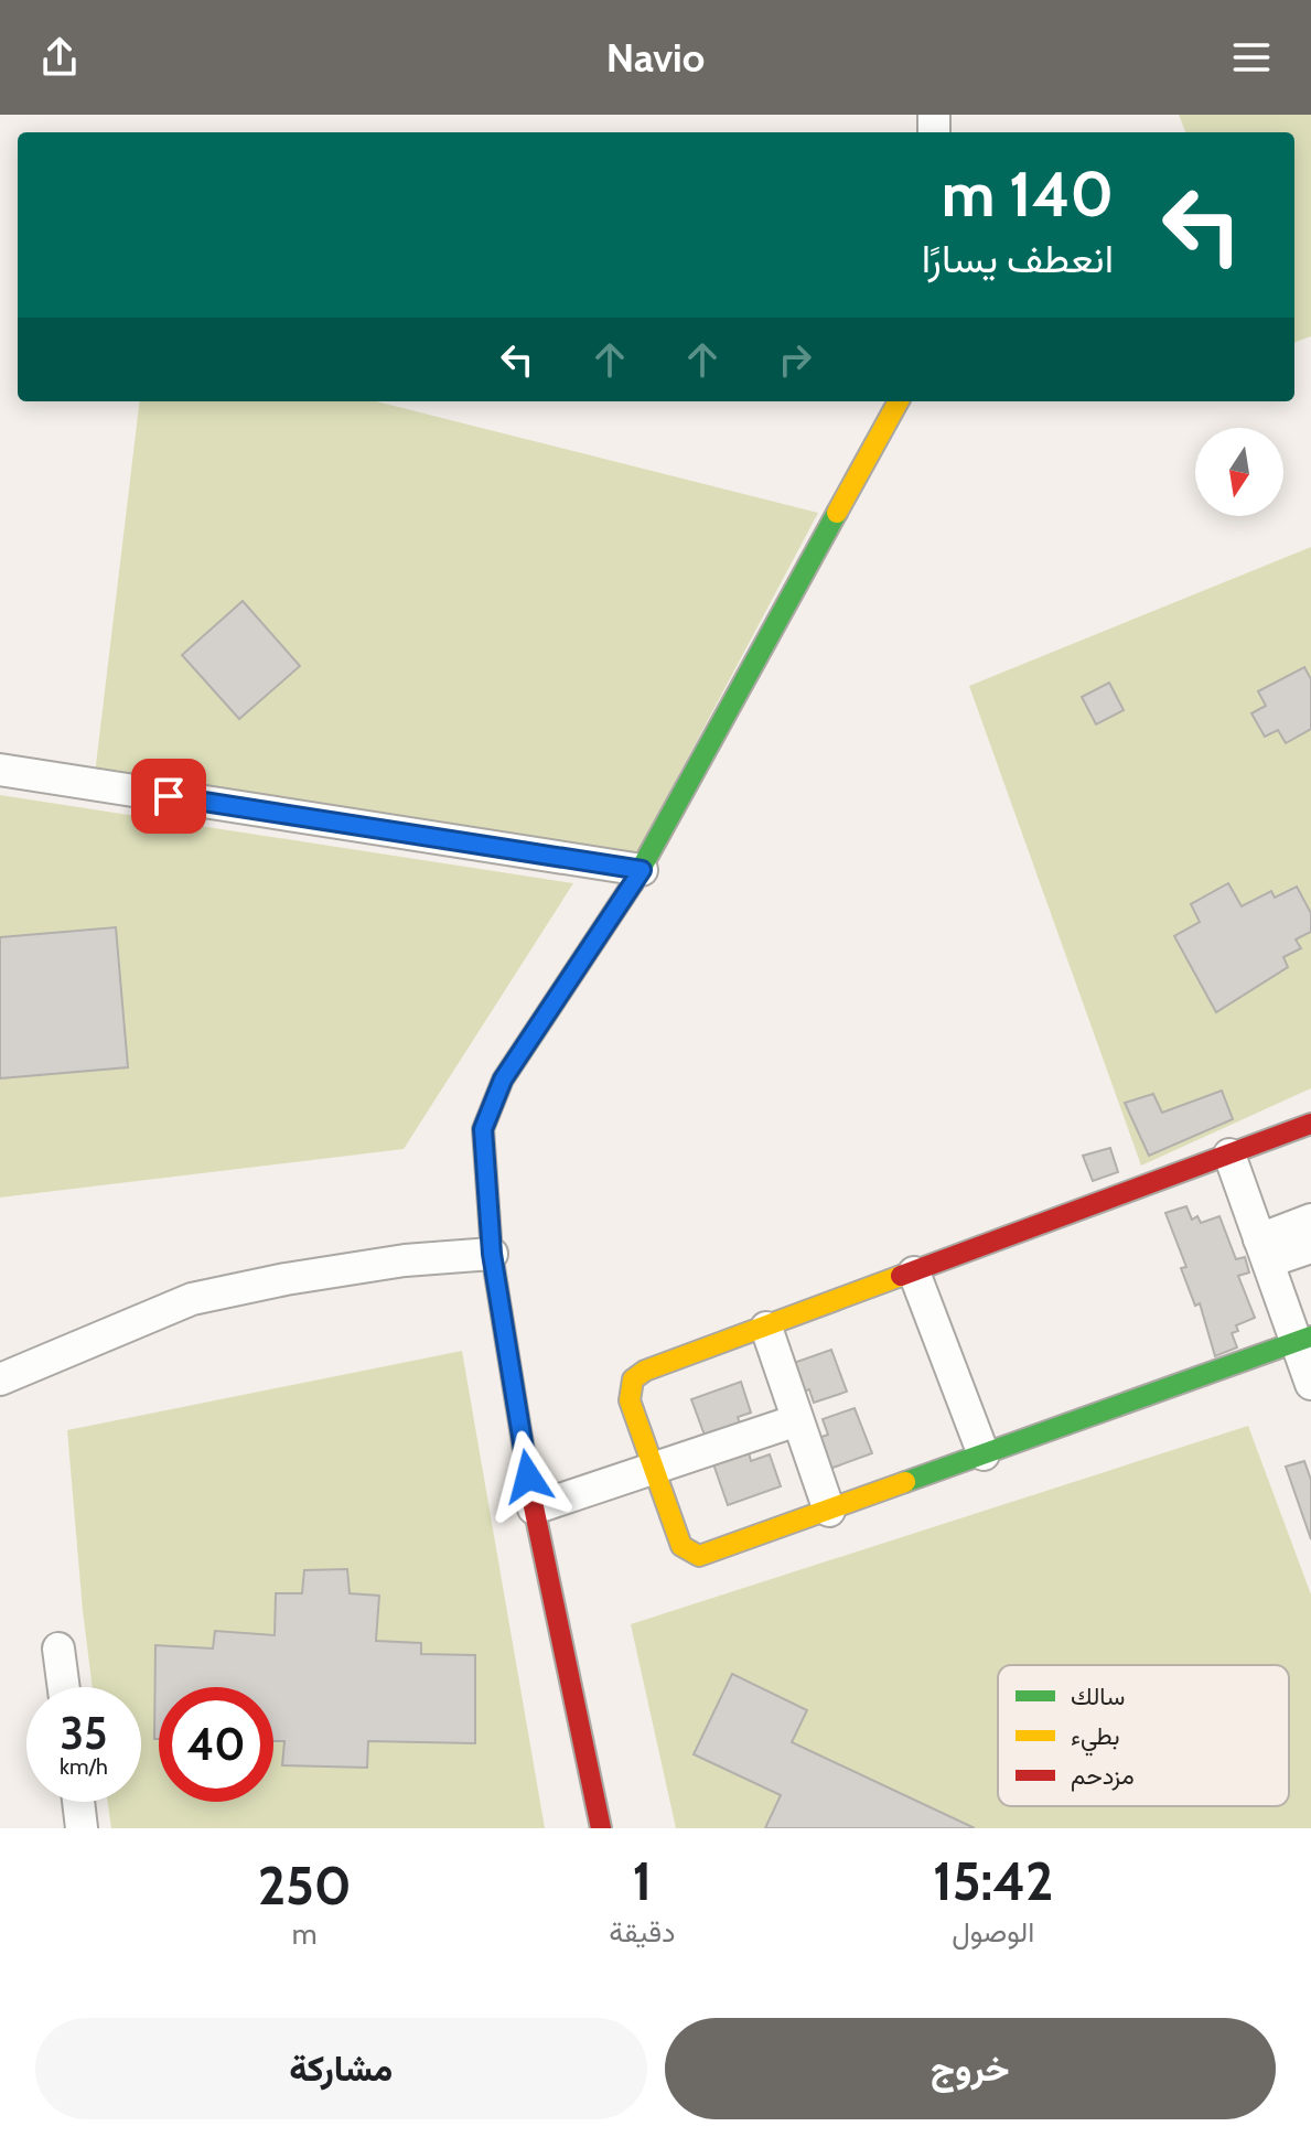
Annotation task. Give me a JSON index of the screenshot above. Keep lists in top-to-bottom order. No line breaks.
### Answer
{"legend":["سالك","بطيء","مزدحم"],"north":"bottom","page":{"header":"Navio","turn":["140 m","انعطف يسارًا"],"speed":"35 km/h","limit":"40","eta":["15:42","الوصول","1","دقيقة","250","m"],"buttons":["خروج","مشاركة"]}}
